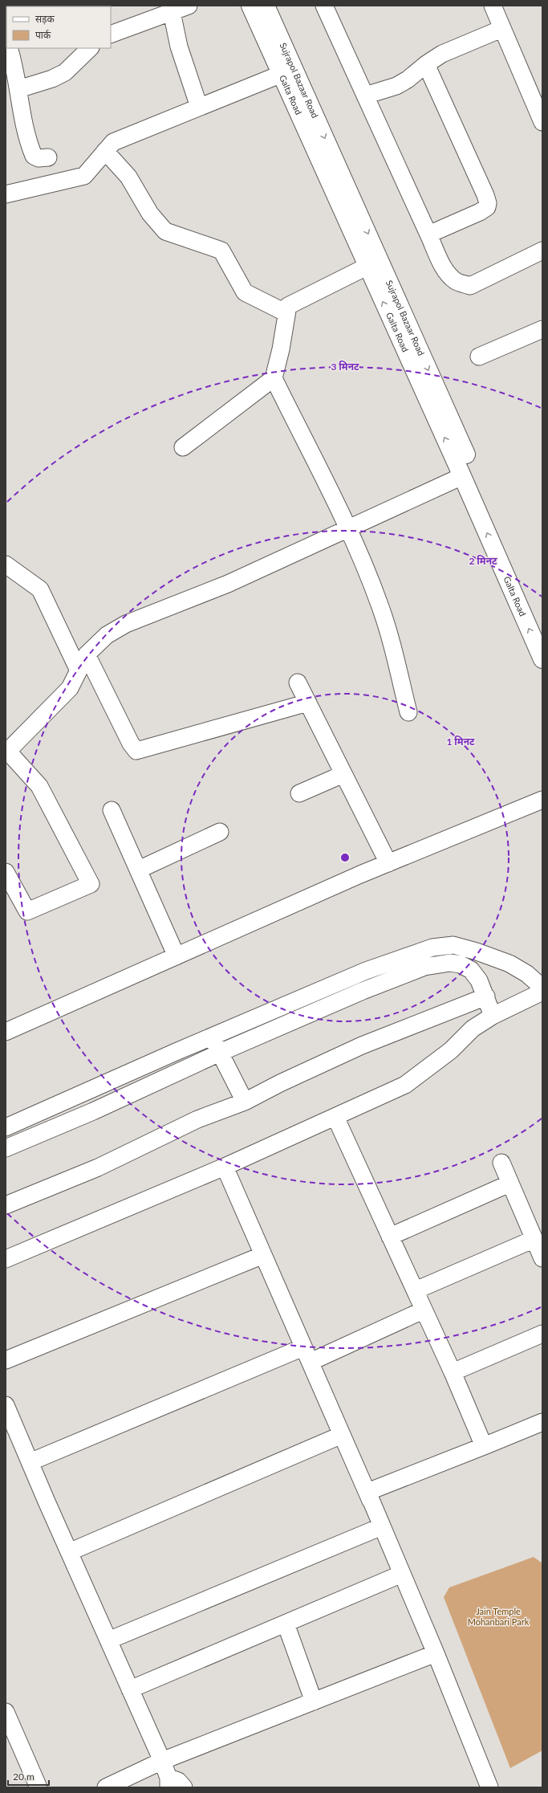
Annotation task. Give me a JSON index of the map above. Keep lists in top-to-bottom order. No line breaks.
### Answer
{"streets":{"main road":["Sujrapol Bazaar Road","Galta Road"]},"one_way":["Sujrapol Bazaar Road","Galta Road"],"parks":["Jain Temple Mohanbari Park"],"legend":["सड़क","पार्क"],"scale_bar":"20 m","rings":["3 मिनट","2 मिनट","1 मिनट"]}
